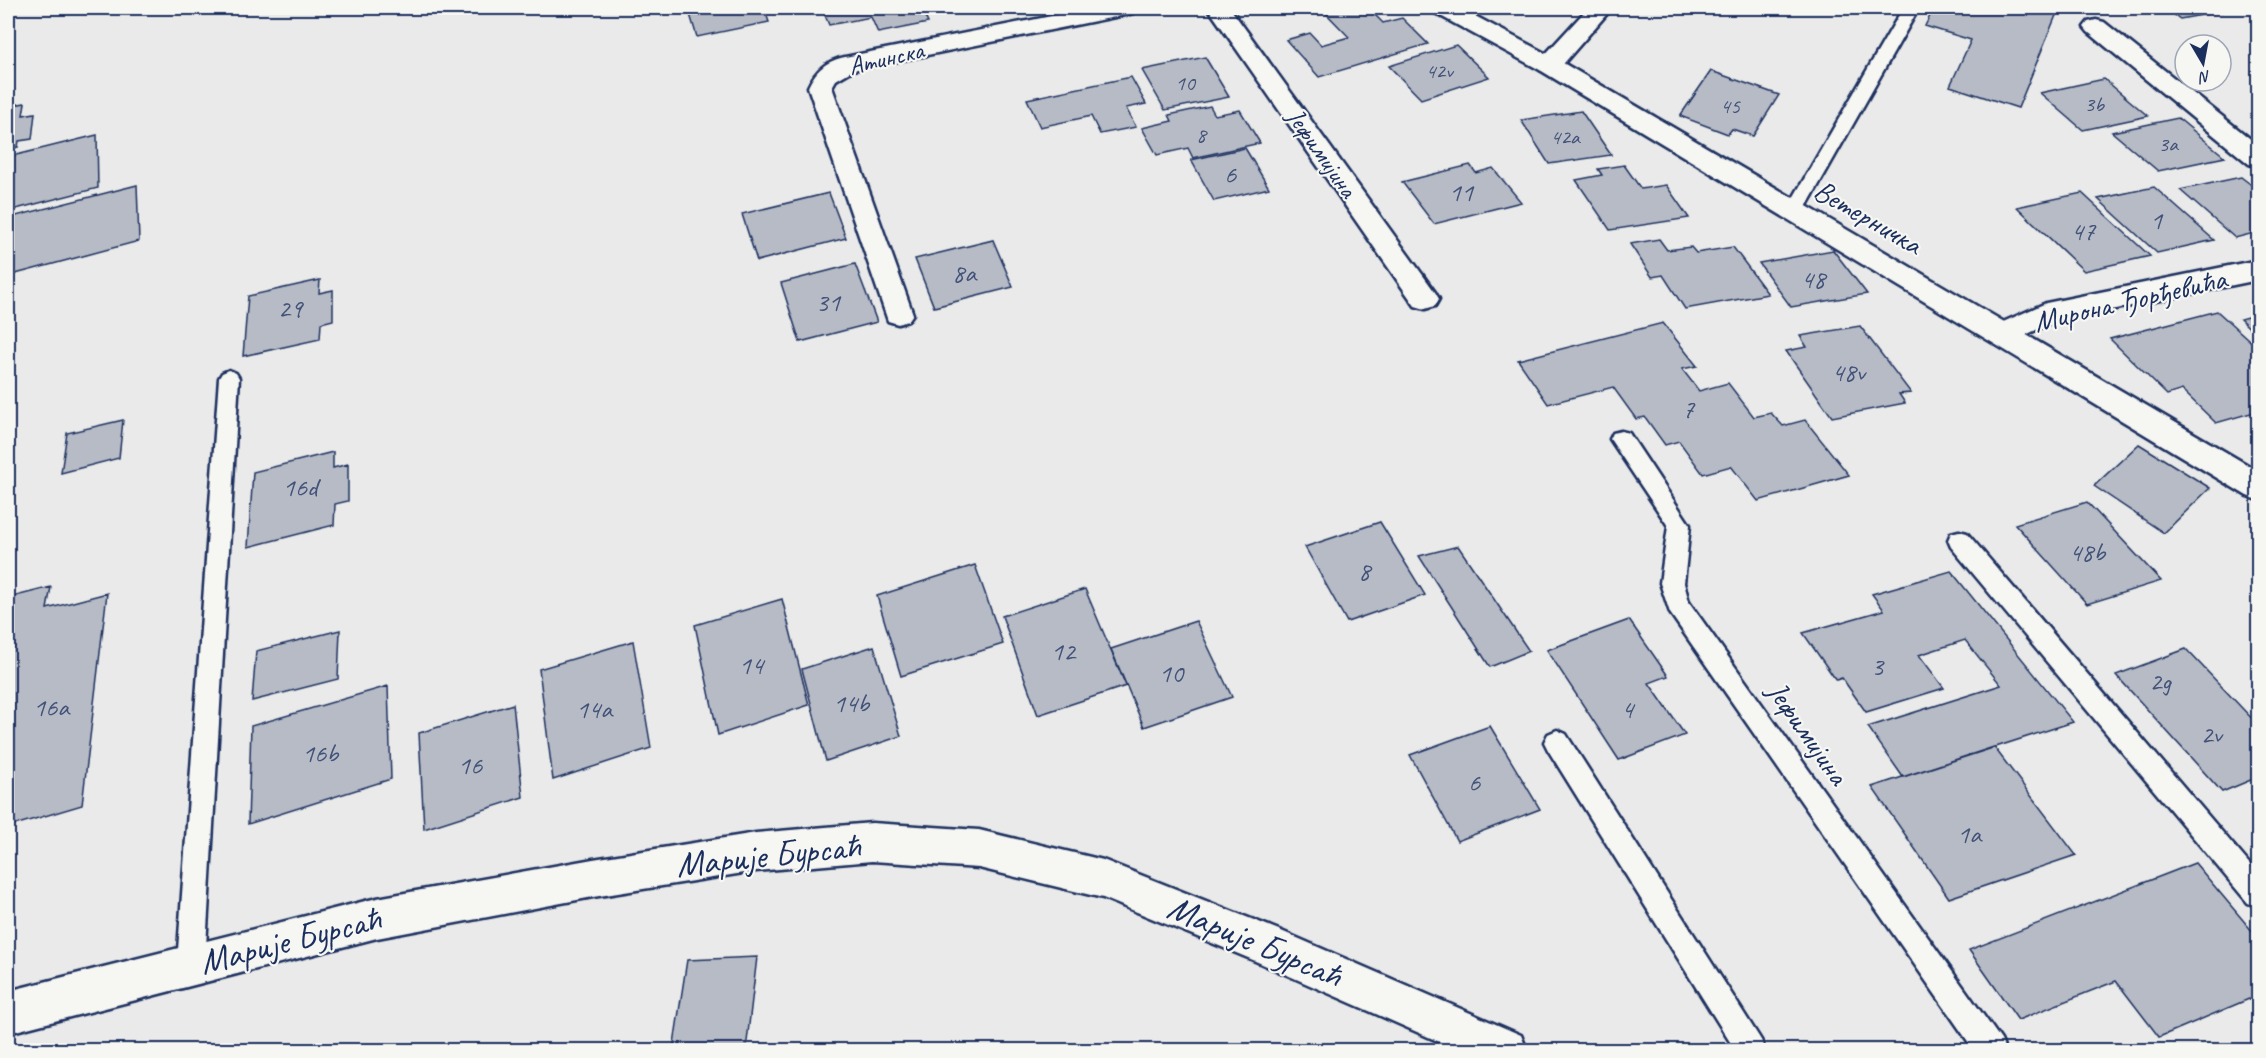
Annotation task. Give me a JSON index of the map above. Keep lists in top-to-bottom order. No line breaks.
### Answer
{"streets":{"street":["Атинска","Јефимијина","Ветерничка","Мирона Ђорђевића","Марије Бурсаћ"]},"crossings":[["Ветерничка","Мирона Ђорђевића"]],"house_numbers":["42v","10","3b","45","8","42a","3a","6","11","1","47","8a","48","31","29","48v","7","16d","48b","8","12","14","3","10","2g","14b","16a","14a","4","2v","16b","16","6","1a"],"north":"bottom"}
